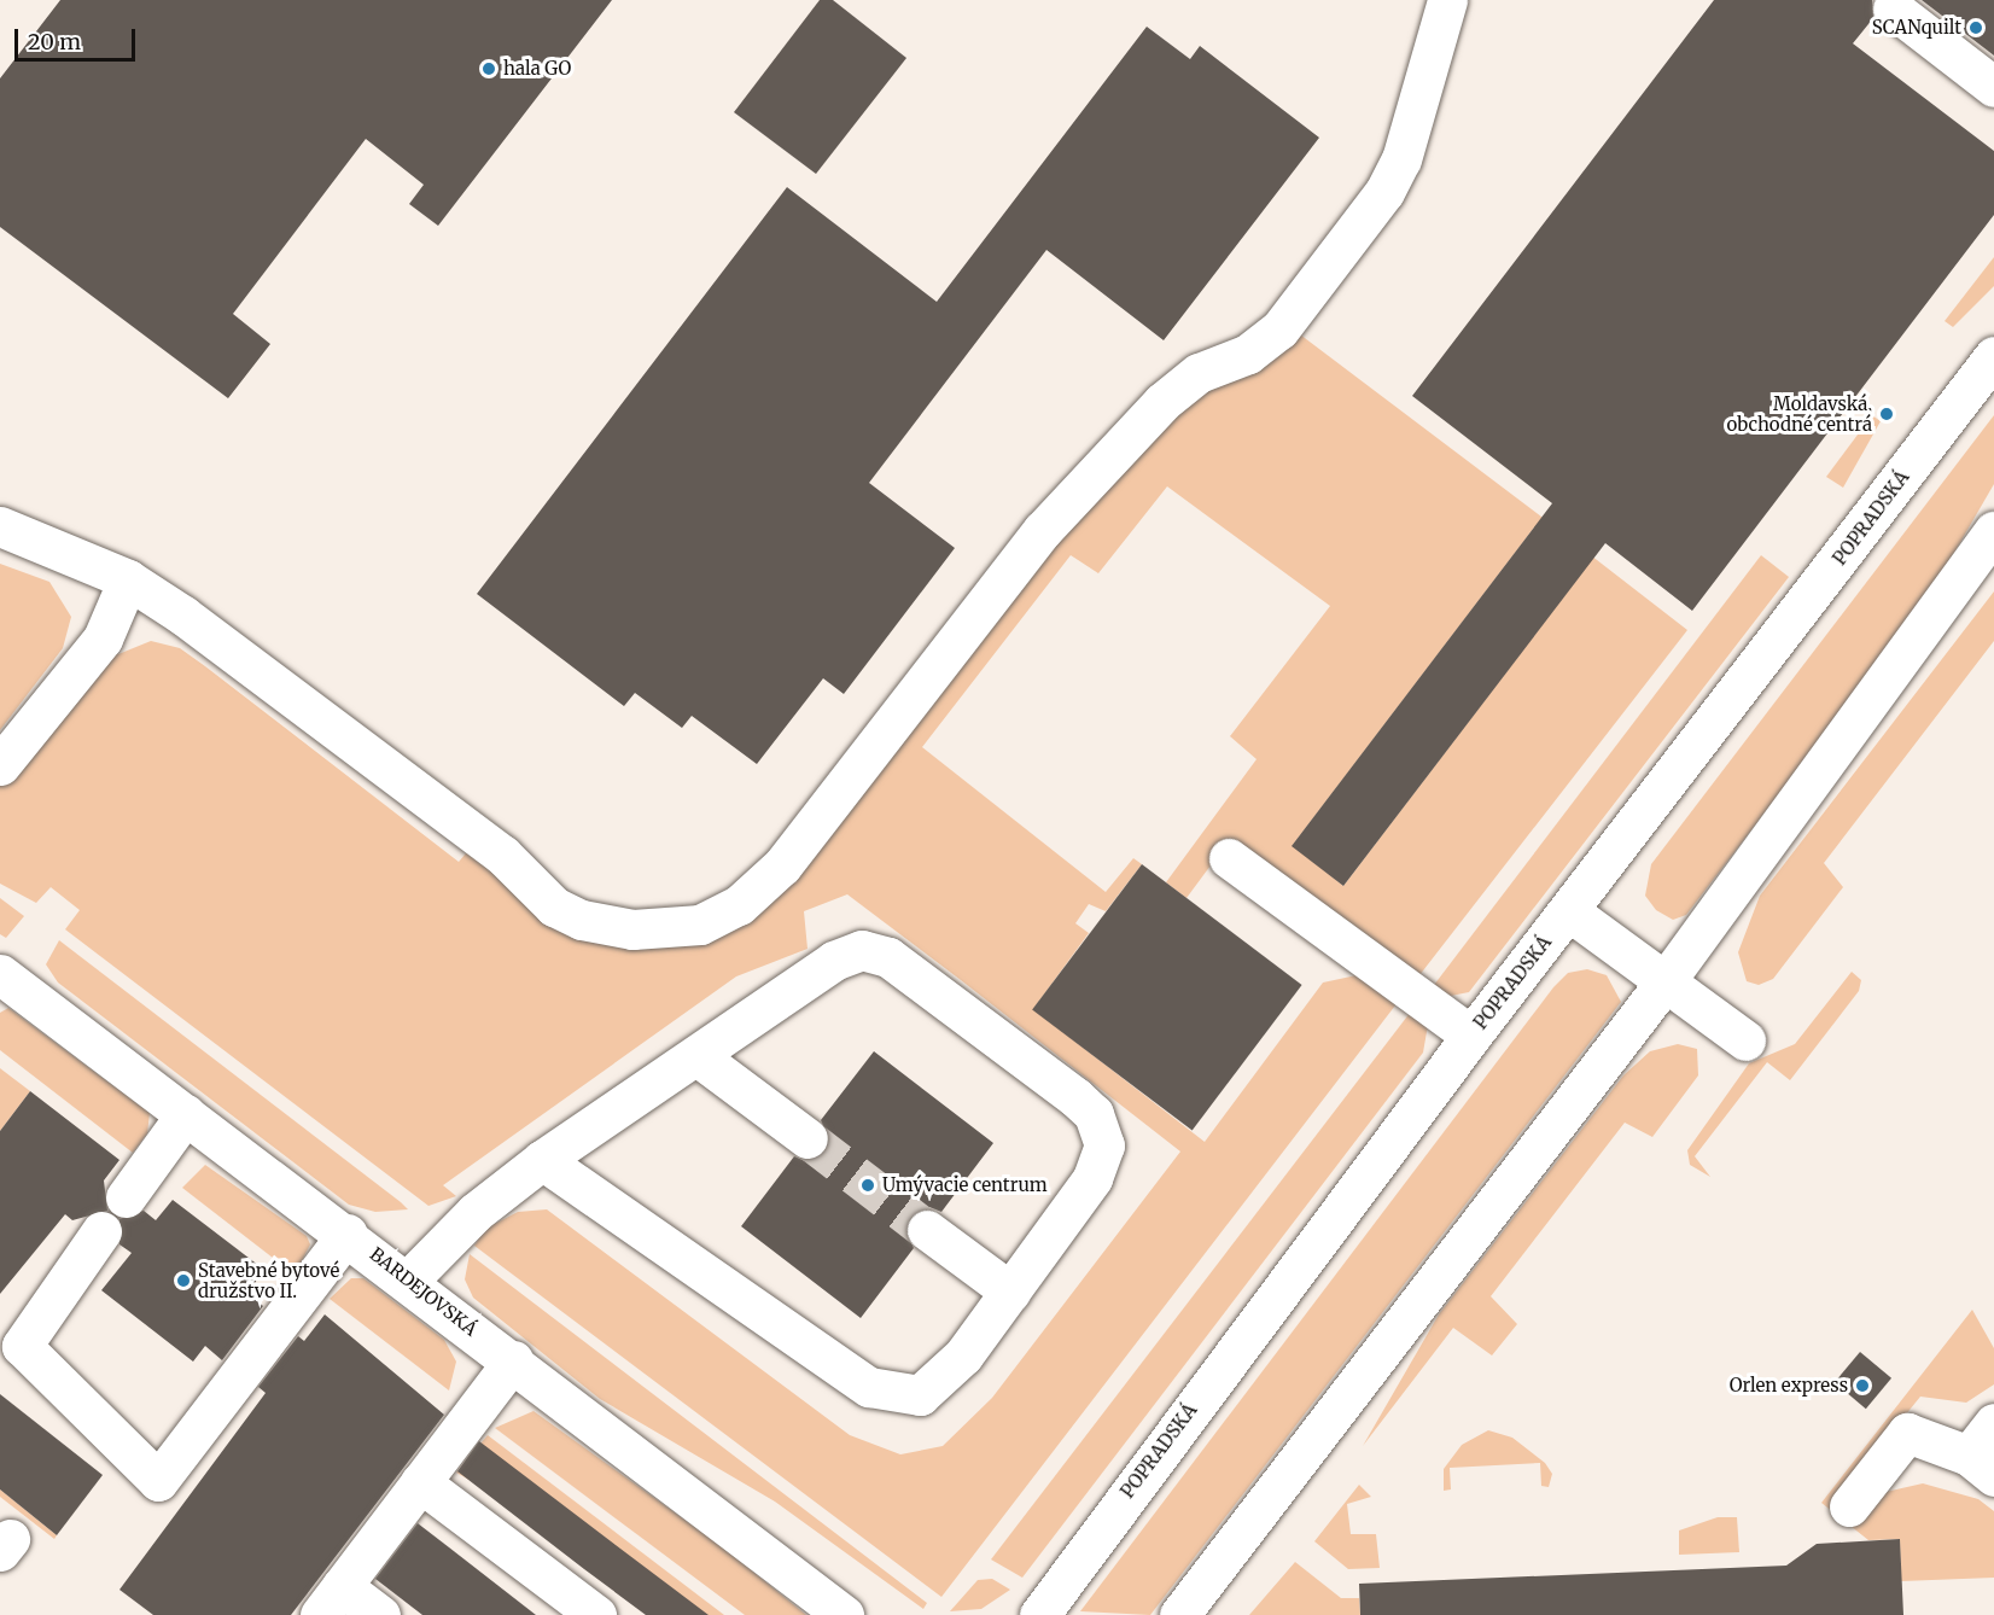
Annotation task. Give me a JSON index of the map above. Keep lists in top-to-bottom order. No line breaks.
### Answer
{"streets":{"street":["POPRADSKÁ","BARDEJOVSKÁ"]},"places":["SCANquilt","hala GO","Moldavská, obchodné centrá","Umývacie centrum","Stavebné bytové družstvo II.","Orlen express"],"scale_bar":"20 m"}
